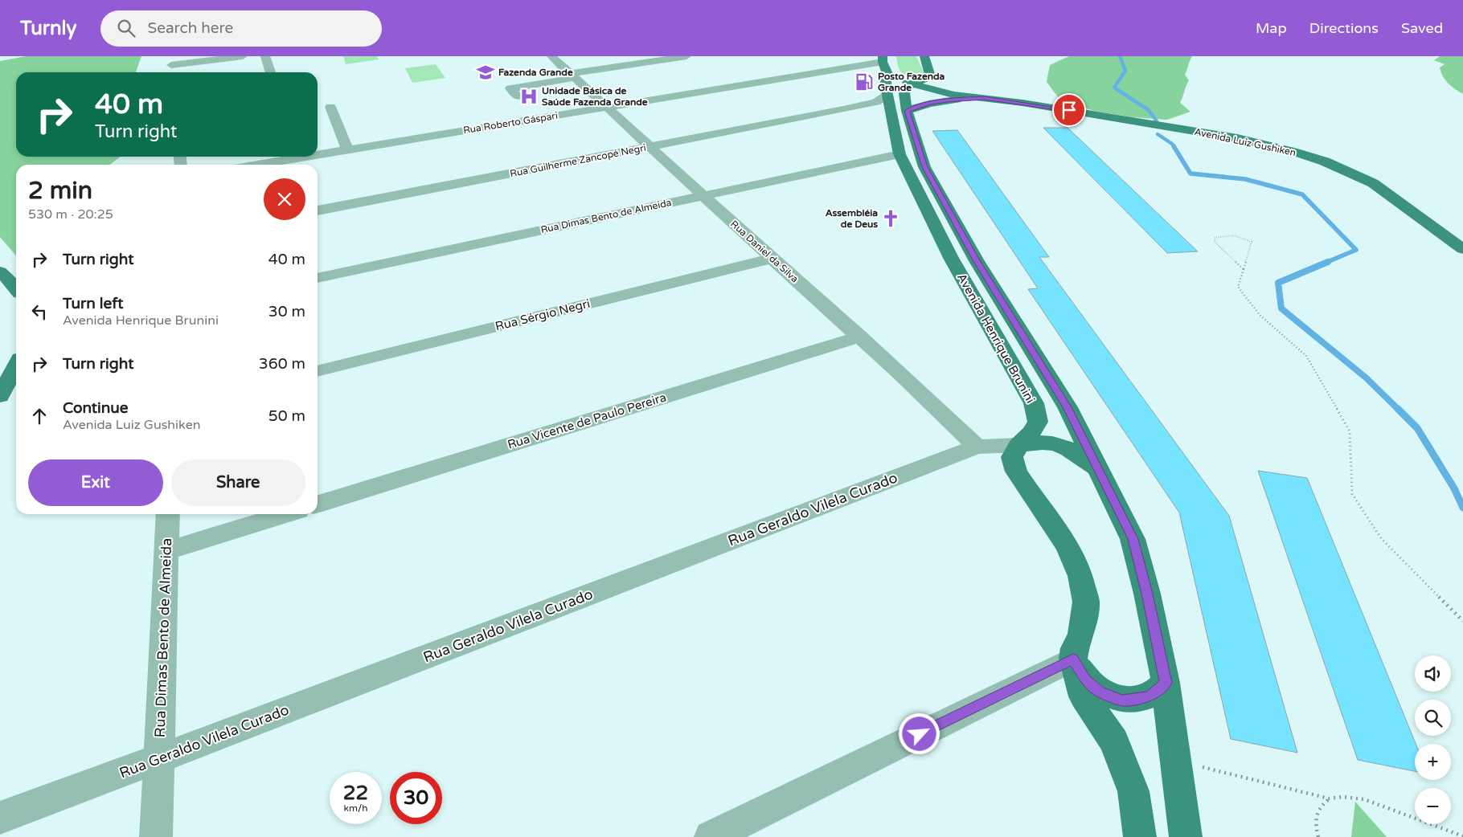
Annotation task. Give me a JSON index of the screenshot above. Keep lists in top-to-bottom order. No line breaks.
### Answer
{"streets":{"main road":["Avenida Luiz Gushiken","Avenida Henrique Brunini"],"street":["Rua Roberto Gáspari","Rua Guilherme Zancopé Negri","Rua Dimas Bento de Almeida","Rua Daniel da Silva","Rua Sérgio Negri","Rua Vicente de Paulo Pereira","Rua Geraldo Vilela Curado"]},"crossings":[["Rua Roberto Gáspari","Rua Daniel da Silva"],["Rua Roberto Gáspari","Avenida Henrique Brunini"],["Avenida Luiz Gushiken","Avenida Henrique Brunini"],["Rua Guilherme Zancopé Negri","Rua Daniel da Silva"],["Rua Guilherme Zancopé Negri","Avenida Henrique Brunini"],["Rua Dimas Bento de Almeida","Rua Daniel da Silva"],["Rua Dimas Bento de Almeida","Avenida Henrique Brunini"],["Rua Dimas Bento de Almeida","Rua Geraldo Vilela Curado"],["Rua Daniel da Silva","Rua Sérgio Negri"],["Rua Daniel da Silva","Rua Vicente de Paulo Pereira"],["Rua Daniel da Silva","Rua Geraldo Vilela Curado"],["Avenida Henrique Brunini","Rua Geraldo Vilela Curado"]],"places":{"school or university":["Fazenda Grande"],"fuel station":["Posto Fazenda Grande"],"hospital":["Unidade Básica de Saúde Fazenda Grande"],"church":["Assembléia de Deus"]},"page":{"header":"Turnly","search":"Search here","nav":["Map","Directions","Saved"],"turn":["40 m","Turn right"],"heading":["2 min","530 m · 20:25"],"list":[{"name":"Turn right","value":"40 m"},{"name":"Turn left","note":"Avenida Henrique Brunini","value":"30 m"},{"name":"Turn right","value":"360 m"},{"name":"Continue","note":"Avenida Luiz Gushiken","value":"50 m"}],"buttons":["Exit","Share"],"map_buttons":["+","−"],"speed":"22 km/h","limit":"30"}}
